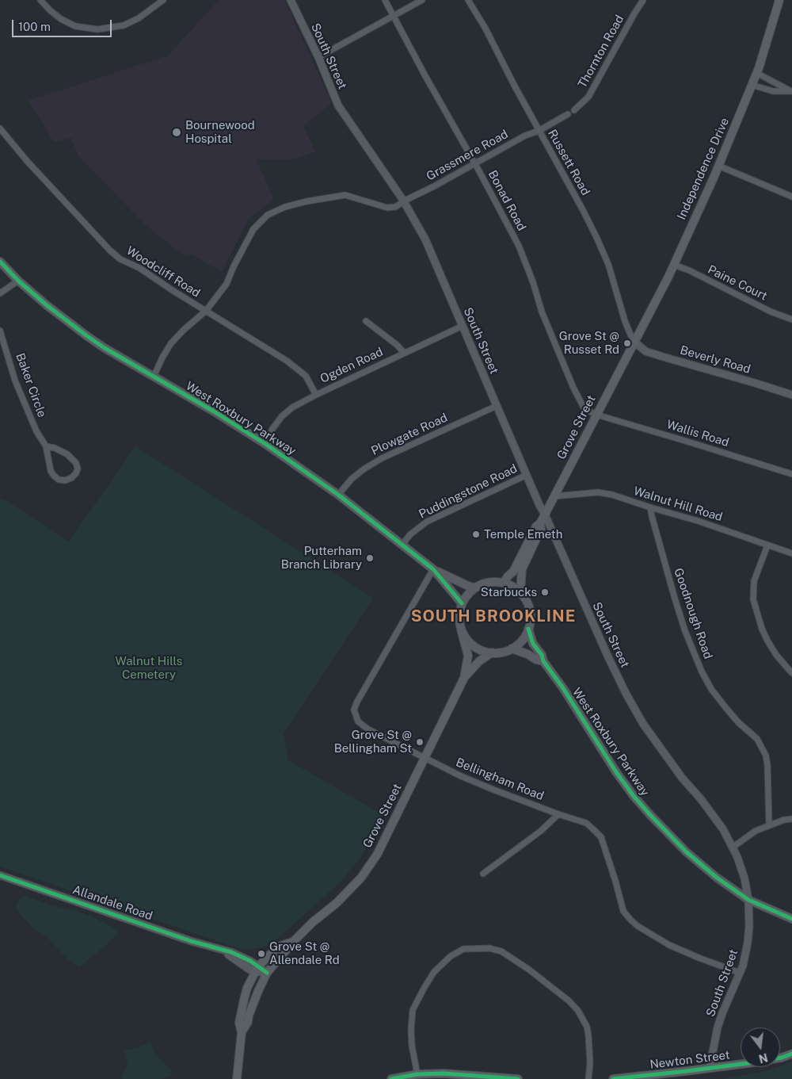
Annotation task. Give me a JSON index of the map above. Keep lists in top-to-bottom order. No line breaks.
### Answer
{"streets":{"main road":["Independence Drive","West Roxbury Parkway","Grove Street","Newton Street"],"street":["Thornton Road","South Street","Grassmere Road","Russett Road","Bonad Road","Woodcliff Road","Paine Court","Beverly Road","Ogden Road","Baker Circle","Wallis Road","Plowgate Road","Puddingstone Road","Walnut Hill Road","Goodnough Road","Bellingham Road","Allandale Road"]},"crossings":[["South Street","Grassmere Road"],["South Street","Ogden Road"],["South Street","West Roxbury Parkway"],["South Street","Grove Street"],["South Street","Plowgate Road"],["South Street","Puddingstone Road"],["South Street","Bellingham Road"],["South Street","Newton Street"],["Grassmere Road","Russett Road"],["Grassmere Road","Bonad Road"],["Grassmere Road","Woodcliff Road"],["Grassmere Road","West Roxbury Parkway"],["Russett Road","Independence Drive"],["Russett Road","Beverly Road"],["Russett Road","Grove Street"],["Independence Drive","Paine Court"],["Independence Drive","Beverly Road"],["Independence Drive","Grove Street"],["Bonad Road","Grove Street"],["Bonad Road","Wallis Road"],["Woodcliff Road","Ogden Road"],["Beverly Road","Grove Street"],["Ogden Road","West Roxbury Parkway"],["West Roxbury Parkway","Grove Street"],["West Roxbury Parkway","Plowgate Road"],["West Roxbury Parkway","Puddingstone Road"],["West Roxbury Parkway","Bellingham Road"],["Grove Street","Wallis Road"],["Grove Street","Walnut Hill Road"],["Grove Street","Bellingham Road"],["Grove Street","Allandale Road"],["Walnut Hill Road","Goodnough Road"]],"districts":["SOUTH BROOKLINE"],"parks":["Walnut Hills Cemetery"],"places":["Bournewood Hospital","Grove St @ Russet Rd","Temple Emeth","Putterham Branch Library","Starbucks","Grove St @ Bellingham St","Grove St @ Allendale Rd"],"scale_bar":"100 m","north":"bottom"}
